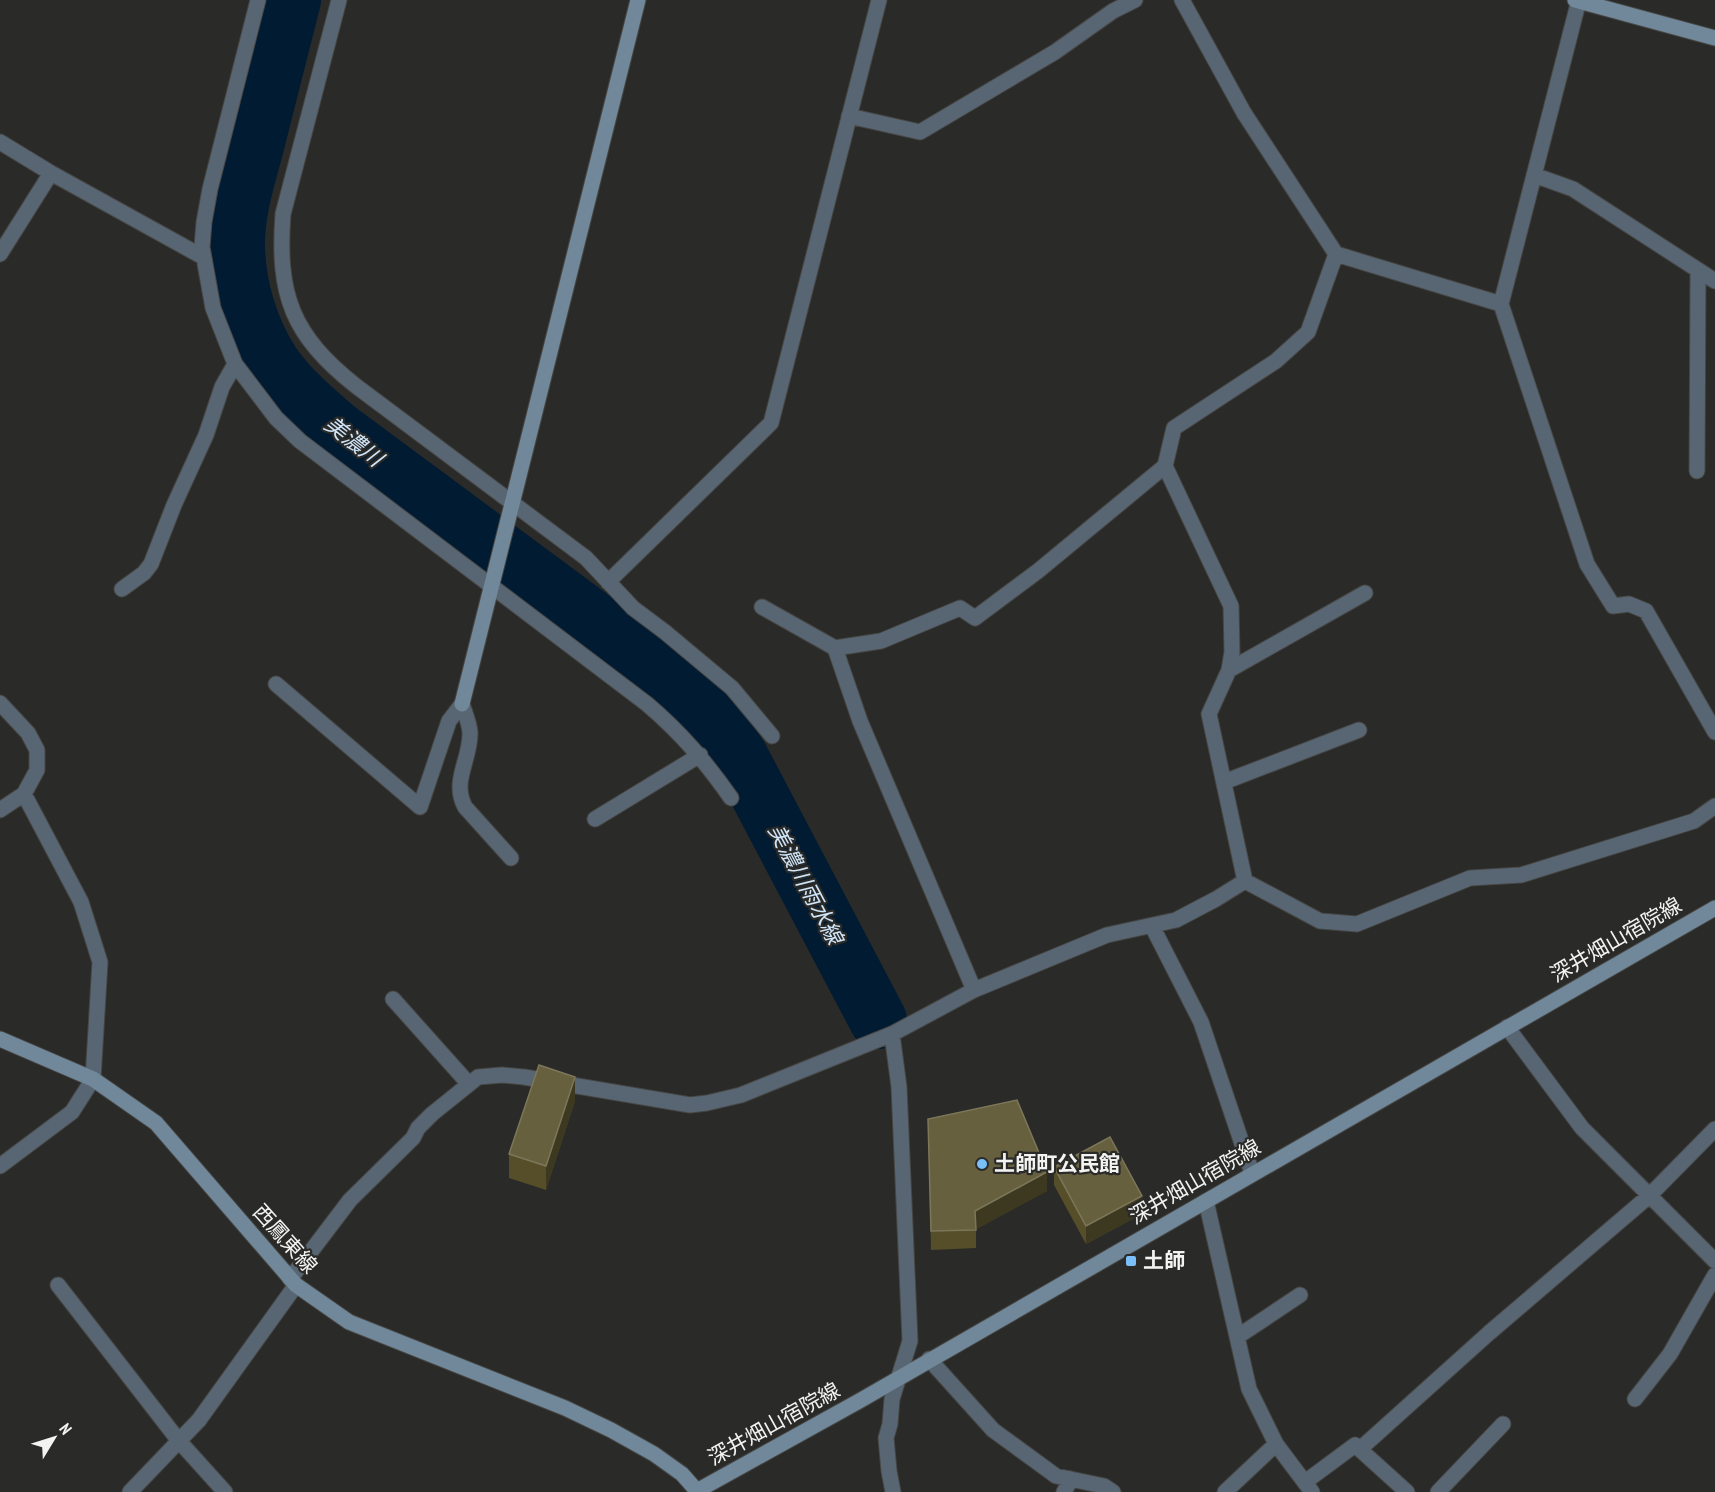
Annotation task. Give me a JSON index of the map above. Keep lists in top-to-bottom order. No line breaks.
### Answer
{"streets":{"main road":["深井畑山宿院線","西鳳東線"]},"crossings":[["深井畑山宿院線","西鳳東線"]],"water":["美濃川","美濃川雨水線"],"places":{"other":["土師町公民館"],"transit":["土師"]},"north":"top right"}
